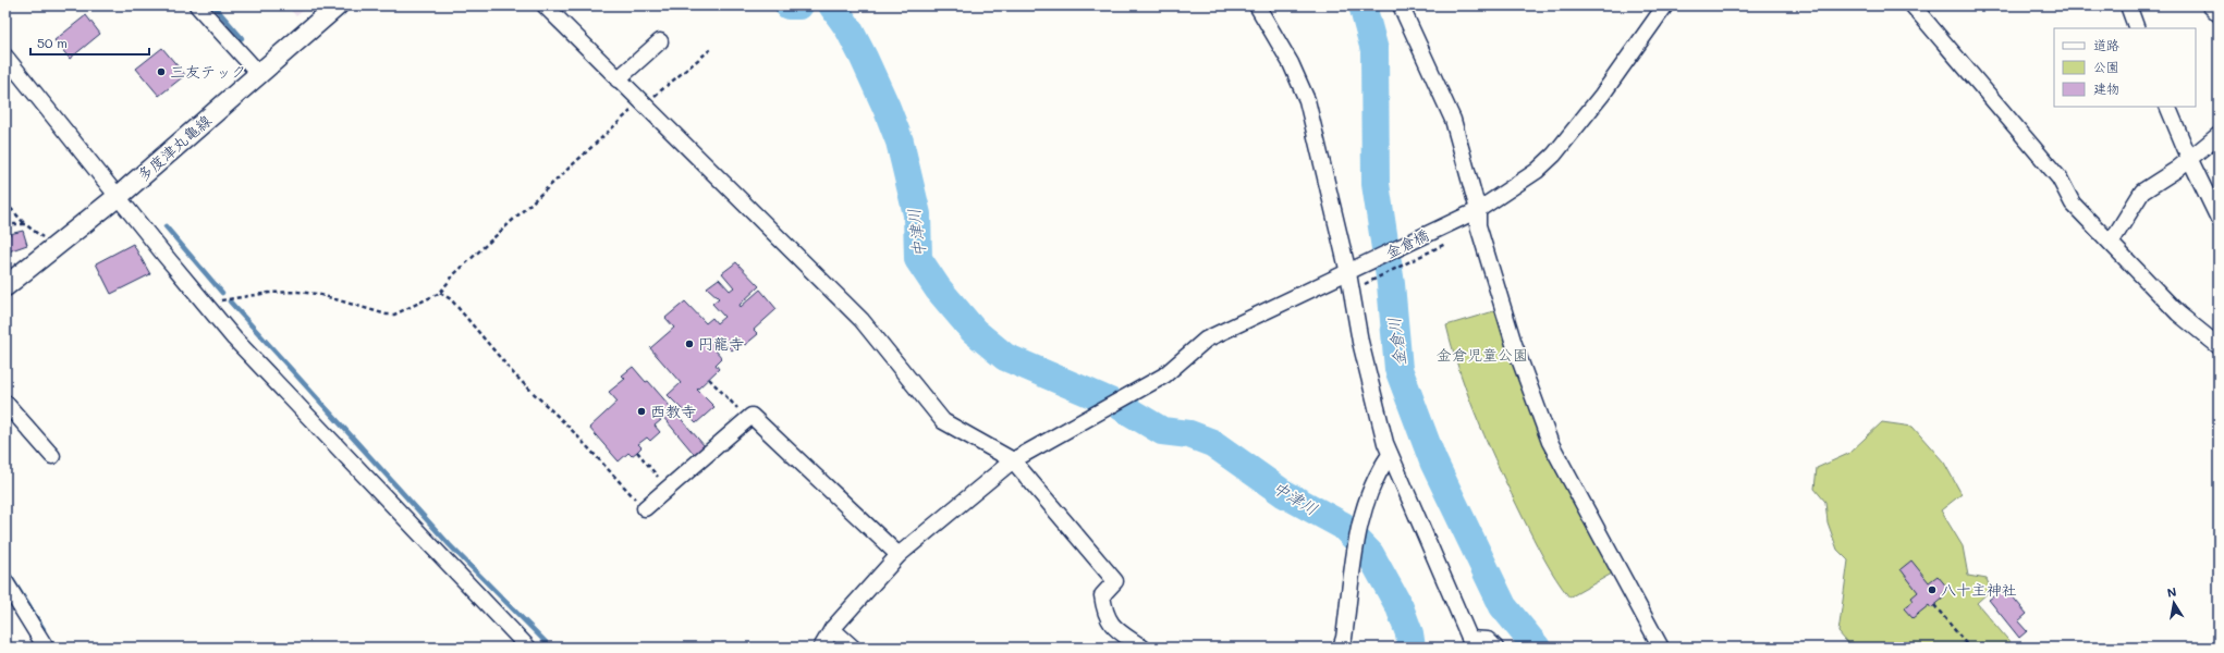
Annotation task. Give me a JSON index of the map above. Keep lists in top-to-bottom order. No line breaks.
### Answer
{"streets":{"main road":["多度津丸亀線"],"street":["金倉橋"]},"water":["中津川","金倉川"],"parks":["金倉児童公園"],"places":["三友テック","円龍寺","西教寺","八十主神社"],"legend":["道路","公園","建物"],"scale_bar":"50 m","north":"top"}
